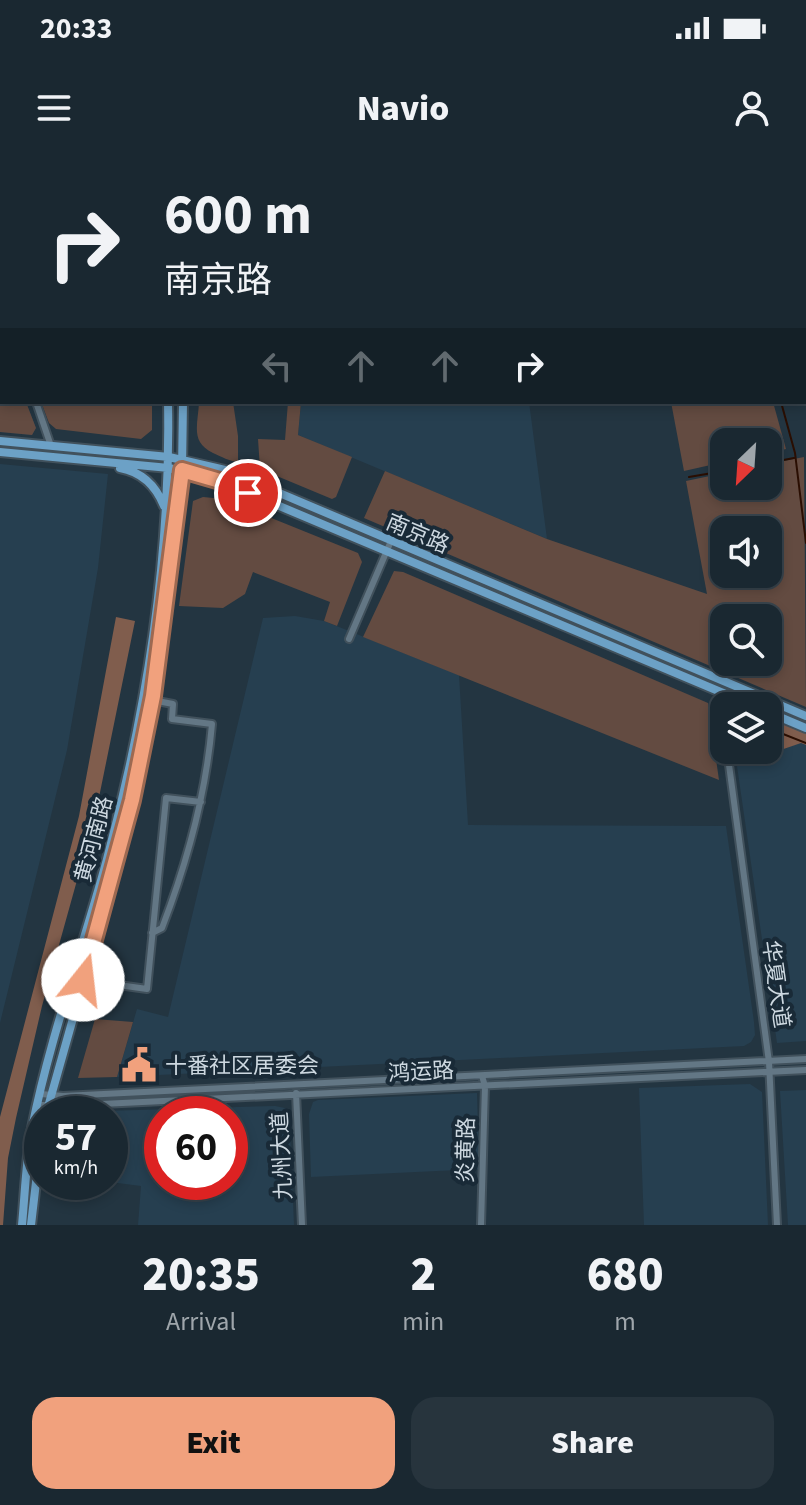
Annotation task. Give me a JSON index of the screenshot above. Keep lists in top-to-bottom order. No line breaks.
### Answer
{"streets":{"main road":["南京路","黄河南路"],"street":["华夏大道","鸿运路","炎黄路","九州大道"]},"crossings":[["南京路","黄河南路"],["黄河南路","鸿运路"],["华夏大道","鸿运路"],["鸿运路","炎黄路"],["鸿运路","九州大道"]],"places":{"public building":["十番社区居委会"]},"north":"bottom left","page":{"status":"20:33","header":"Navio","turn":["600 m","南京路"],"speed":"57 km/h","limit":"60","eta":["20:35","Arrival","2","min","680","m"],"buttons":["Exit","Share"]}}
